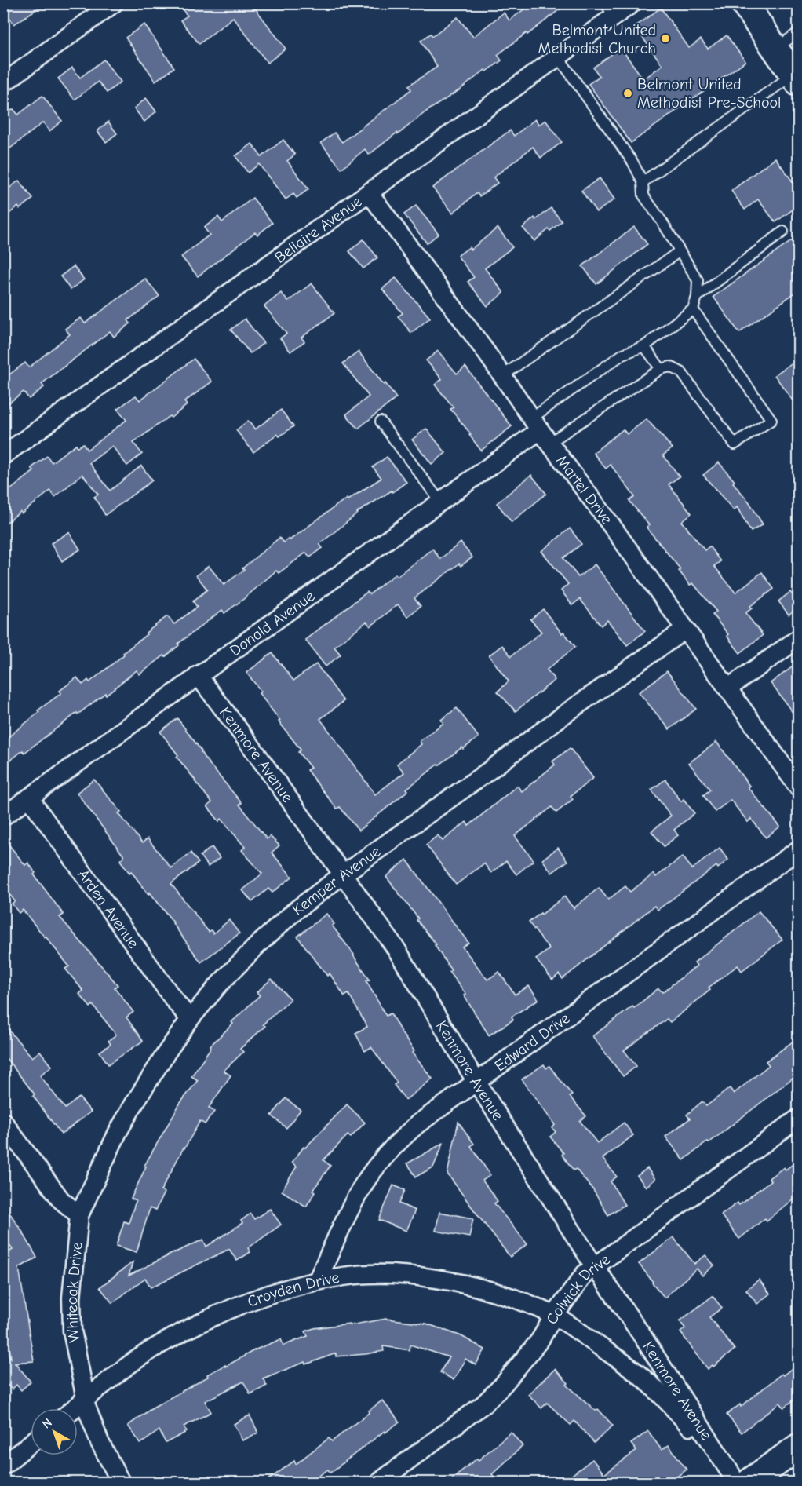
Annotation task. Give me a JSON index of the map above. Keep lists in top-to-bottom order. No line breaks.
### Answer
{"streets":{"street":["Bellaire Avenue","Martel Drive","Donald Avenue","Kenmore Avenue","Kemper Avenue","Arden Avenue","Edward Drive","Croyden Drive","Colwick Drive","Whiteoak Drive"]},"crossings":[["Bellaire Avenue","Martel Drive"],["Martel Drive","Donald Avenue"],["Martel Drive","Kemper Avenue"],["Donald Avenue","Kenmore Avenue"],["Donald Avenue","Arden Avenue"],["Kenmore Avenue","Kemper Avenue"],["Kenmore Avenue","Edward Drive"],["Kenmore Avenue","Croyden Drive"],["Kenmore Avenue","Colwick Drive"],["Kemper Avenue","Arden Avenue"],["Kemper Avenue","Whiteoak Drive"],["Edward Drive","Croyden Drive"],["Croyden Drive","Colwick Drive"],["Croyden Drive","Whiteoak Drive"]],"places":["Belmont United Methodist Church","Belmont United Methodist Pre-School"],"north":"top left"}
